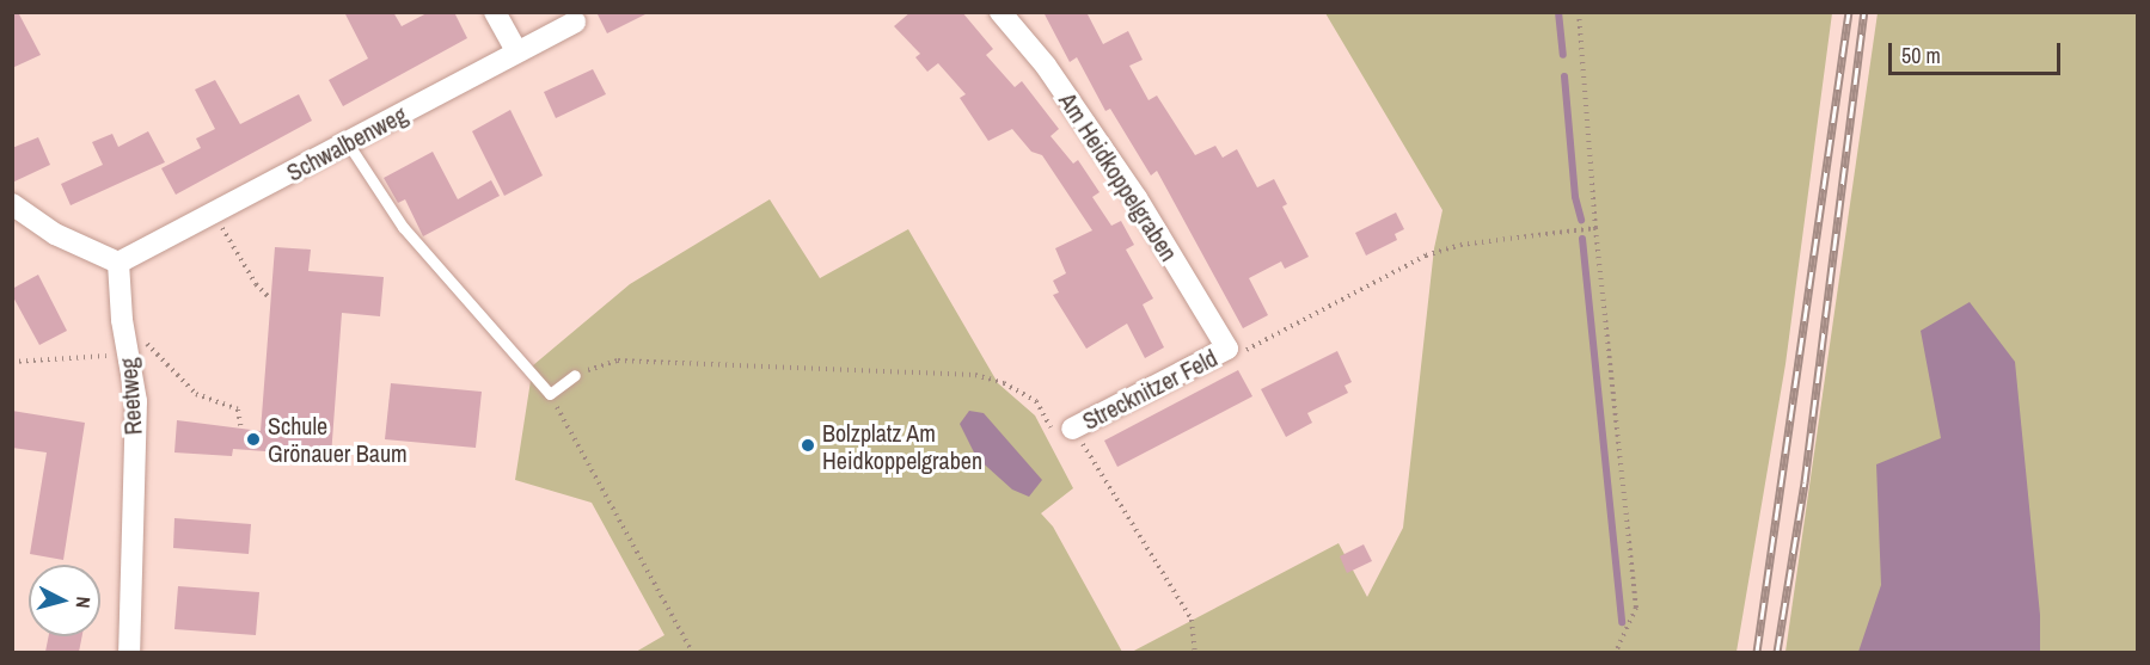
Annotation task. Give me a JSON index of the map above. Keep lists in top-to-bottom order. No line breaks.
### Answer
{"streets":{"street":["Schwalbenweg","Am Heidkoppelgraben","Strecknitzer Feld","Reetweg"]},"crossings":[["Schwalbenweg","Reetweg"],["Am Heidkoppelgraben","Strecknitzer Feld"]],"places":["Schule Grönauer Baum","Bolzplatz Am Heidkoppelgraben"],"scale_bar":"50 m","north":"right"}
